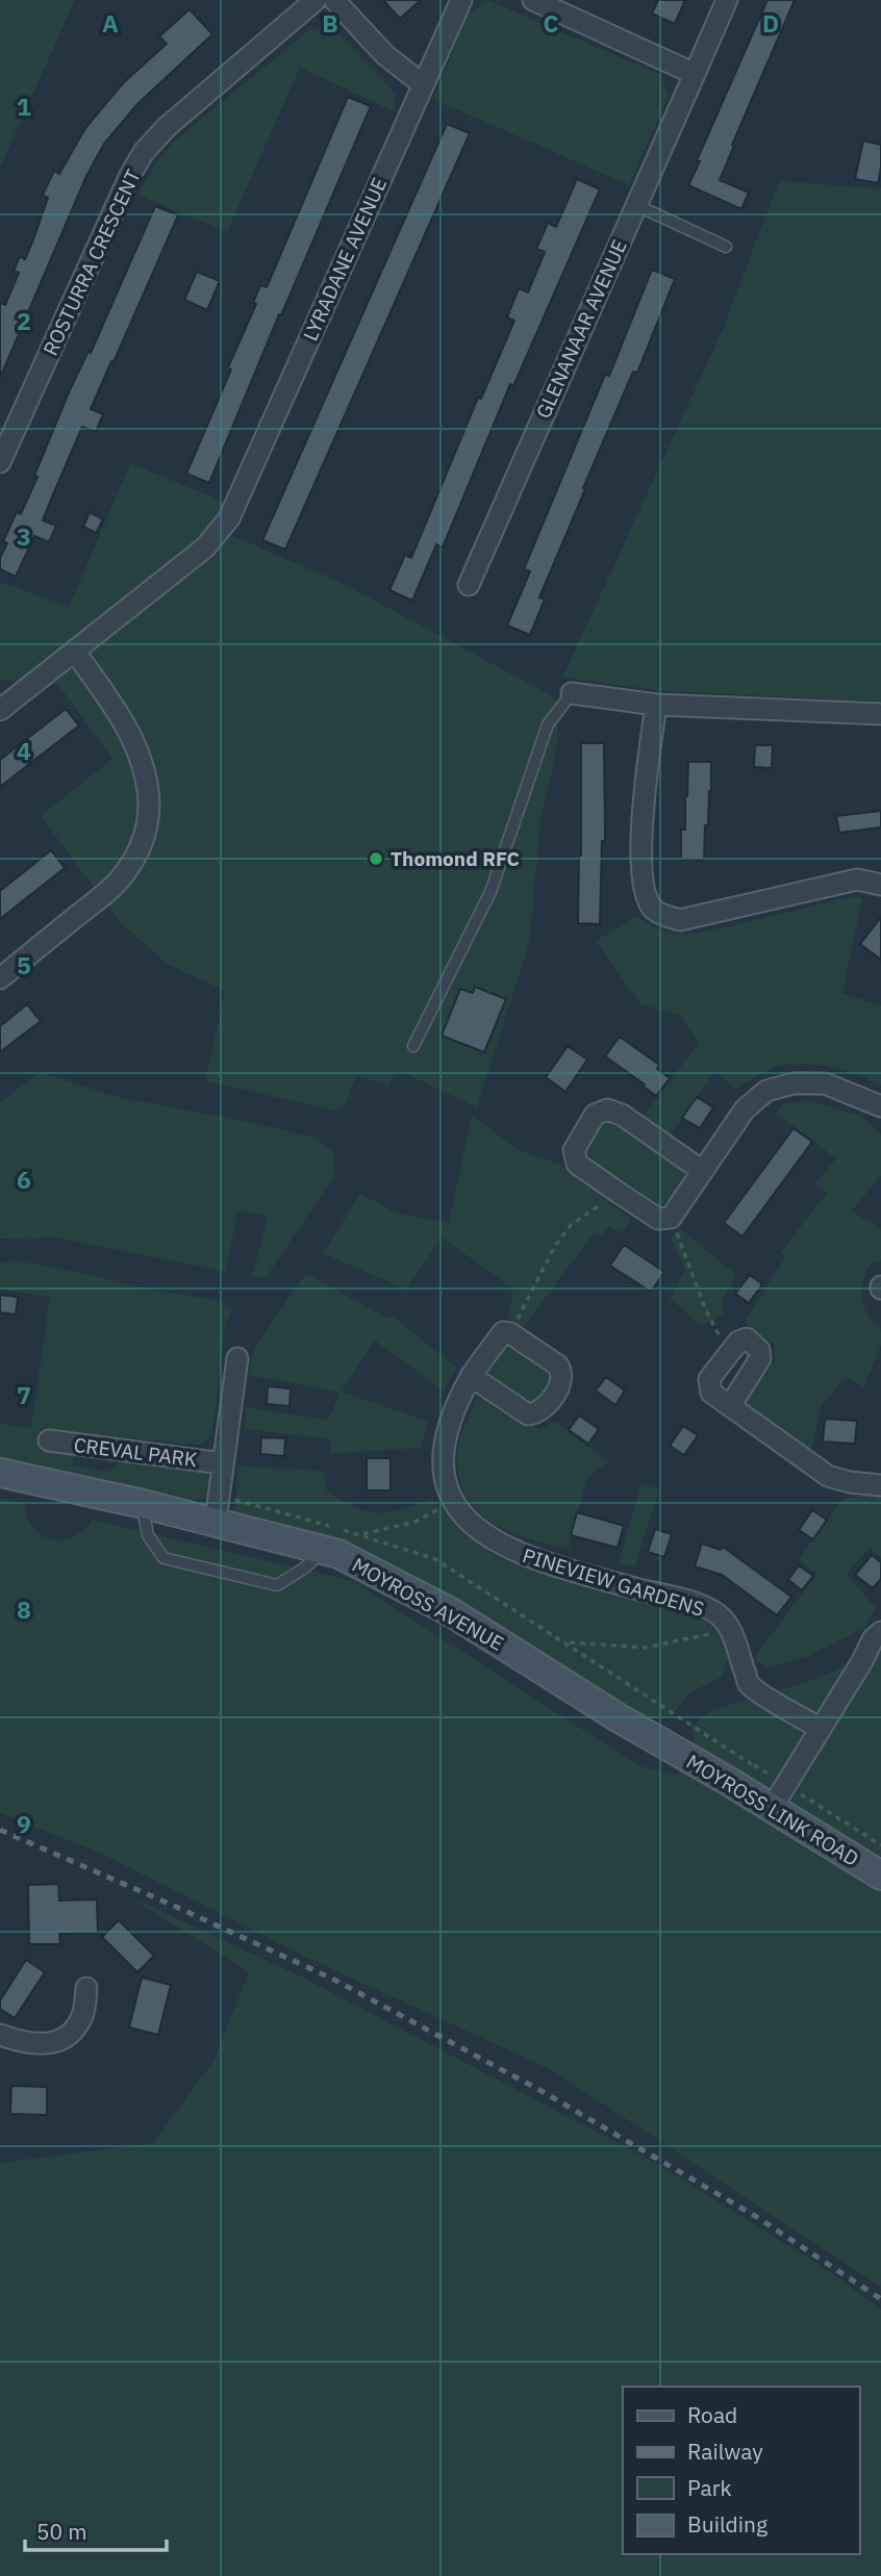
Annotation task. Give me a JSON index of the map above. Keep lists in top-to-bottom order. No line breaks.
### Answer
{"streets":{"street":["LYRADANE AVENUE","ROSTURRA CRESCENT","GLENANAAR AVENUE","CREVAL PARK","PINEVIEW GARDENS","MOYROSS AVENUE","MOYROSS LINK ROAD"]},"crossings":[["CREVAL PARK","MOYROSS AVENUE"],["MOYROSS AVENUE","MOYROSS LINK ROAD"]],"places":["Thomond RFC"],"legend":["Road","Railway","Park","Building"],"scale_bar":"50 m","grid":{"columns":["A","B","C","D"],"rows":["1","2","3","4","5","6","7","8","9"]}}
